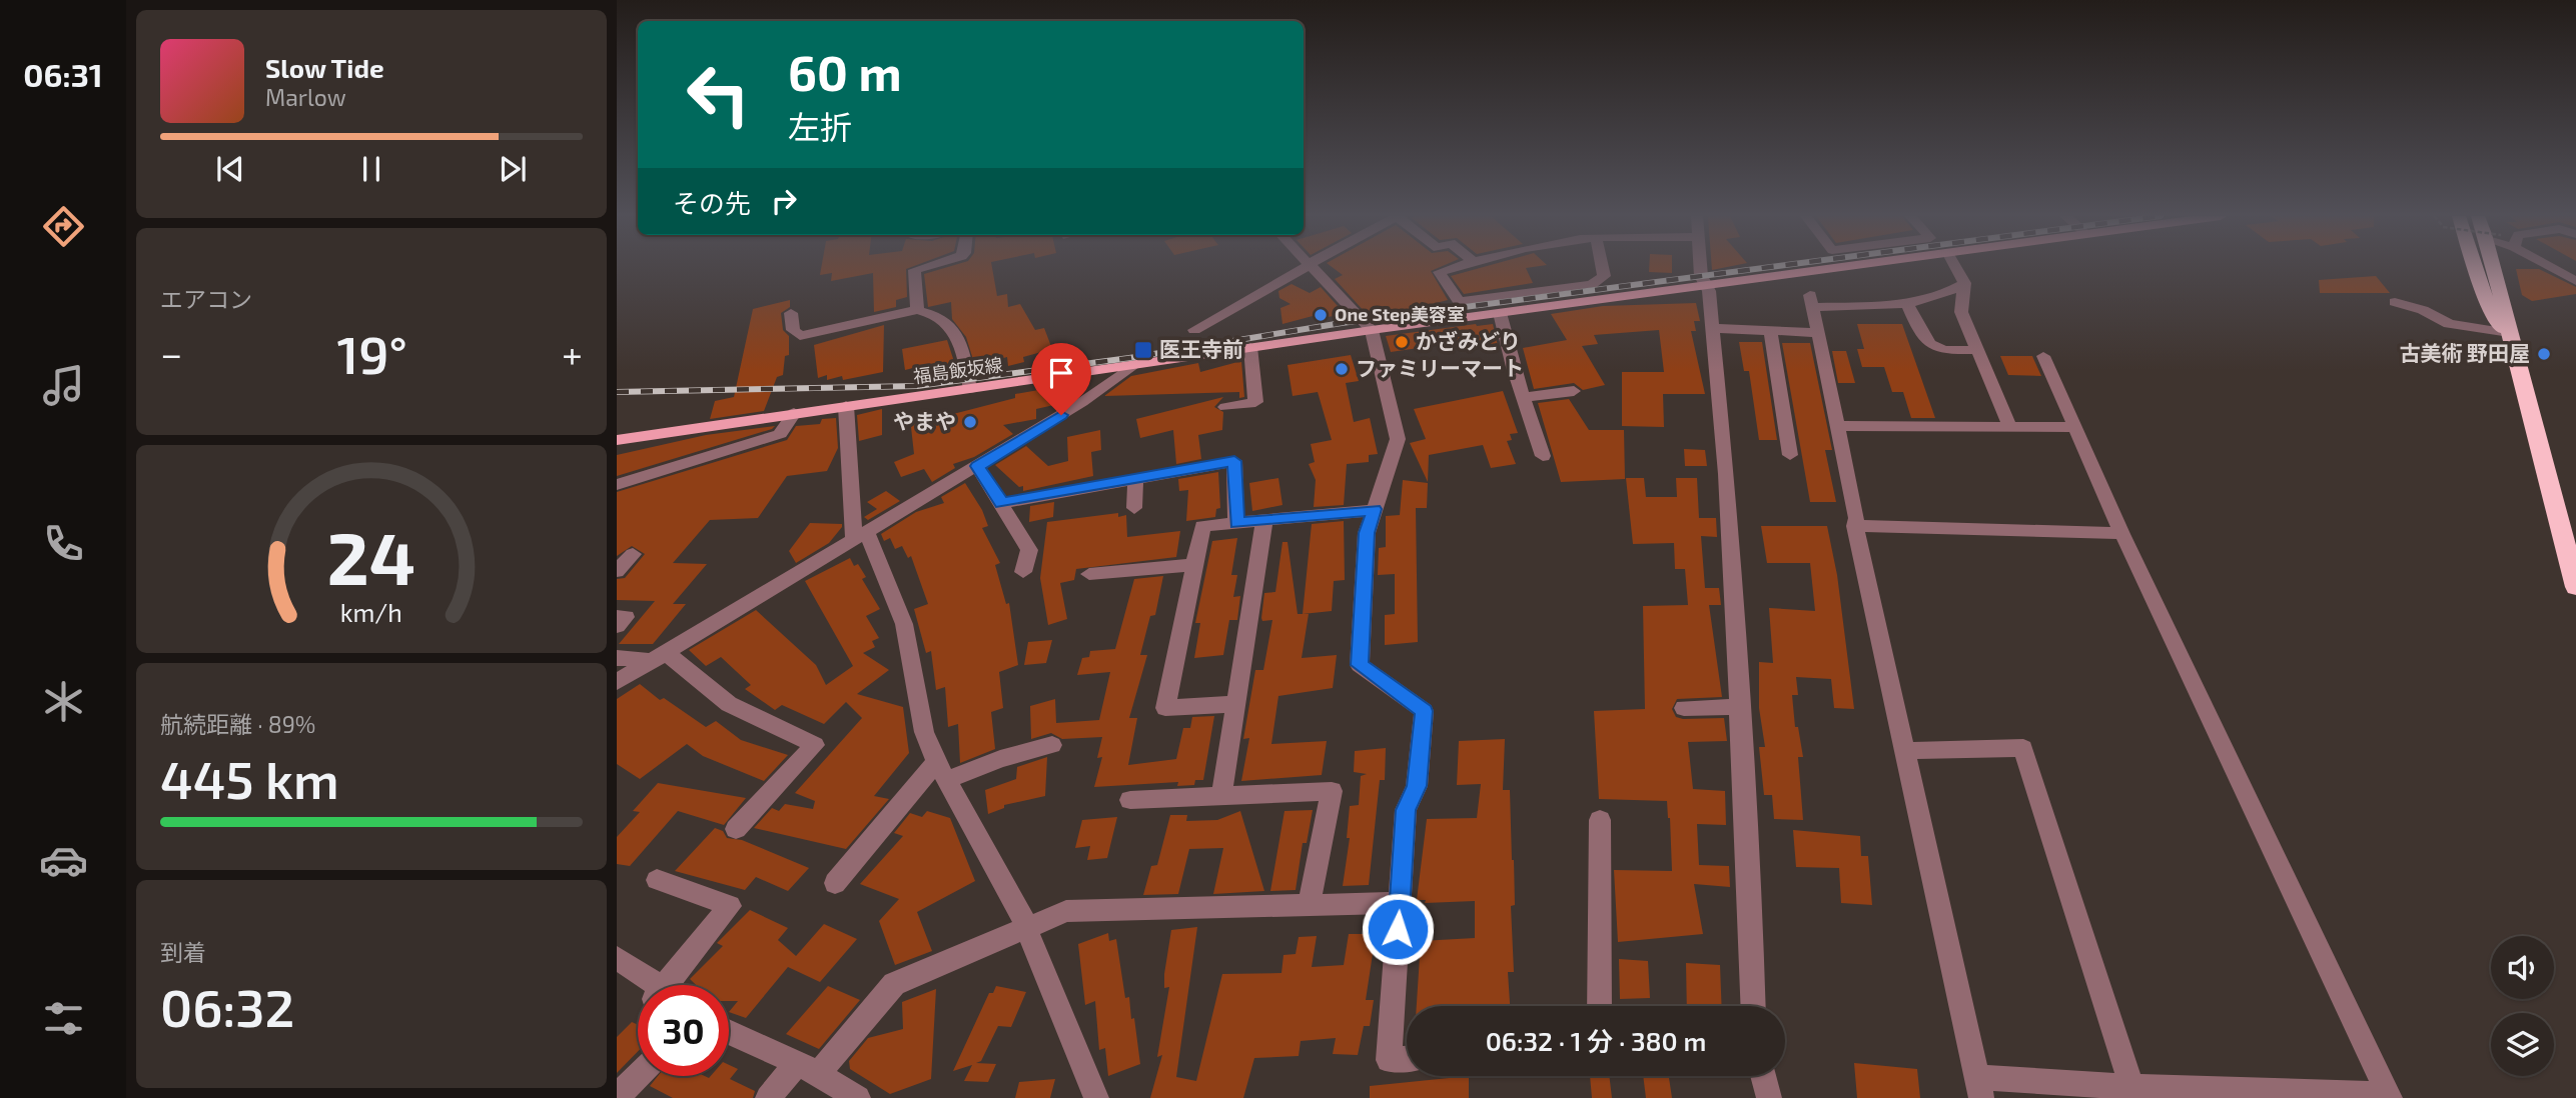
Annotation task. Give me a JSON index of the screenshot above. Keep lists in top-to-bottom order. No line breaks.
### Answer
{"streets":{"main road":["福島飯坂線"]},"places":{"other":["One Step美容室","かざみどり","古美術 野田屋","ファミリーマート","やまや"],"transit":["医王寺前"]},"page":{"tabs":"06:31","turn":["60 m","左折"],"song":["Slow Tide","Marlow"],"then":"その先","tile":["エアコン",["航続距離 · 89%","445 km"],["到着","06:32"]],"heat":["−","19°","+"],"limit":"30","trip":"06:32 · 1 分 · 380 m","gauge":["24","km/h"]}}
